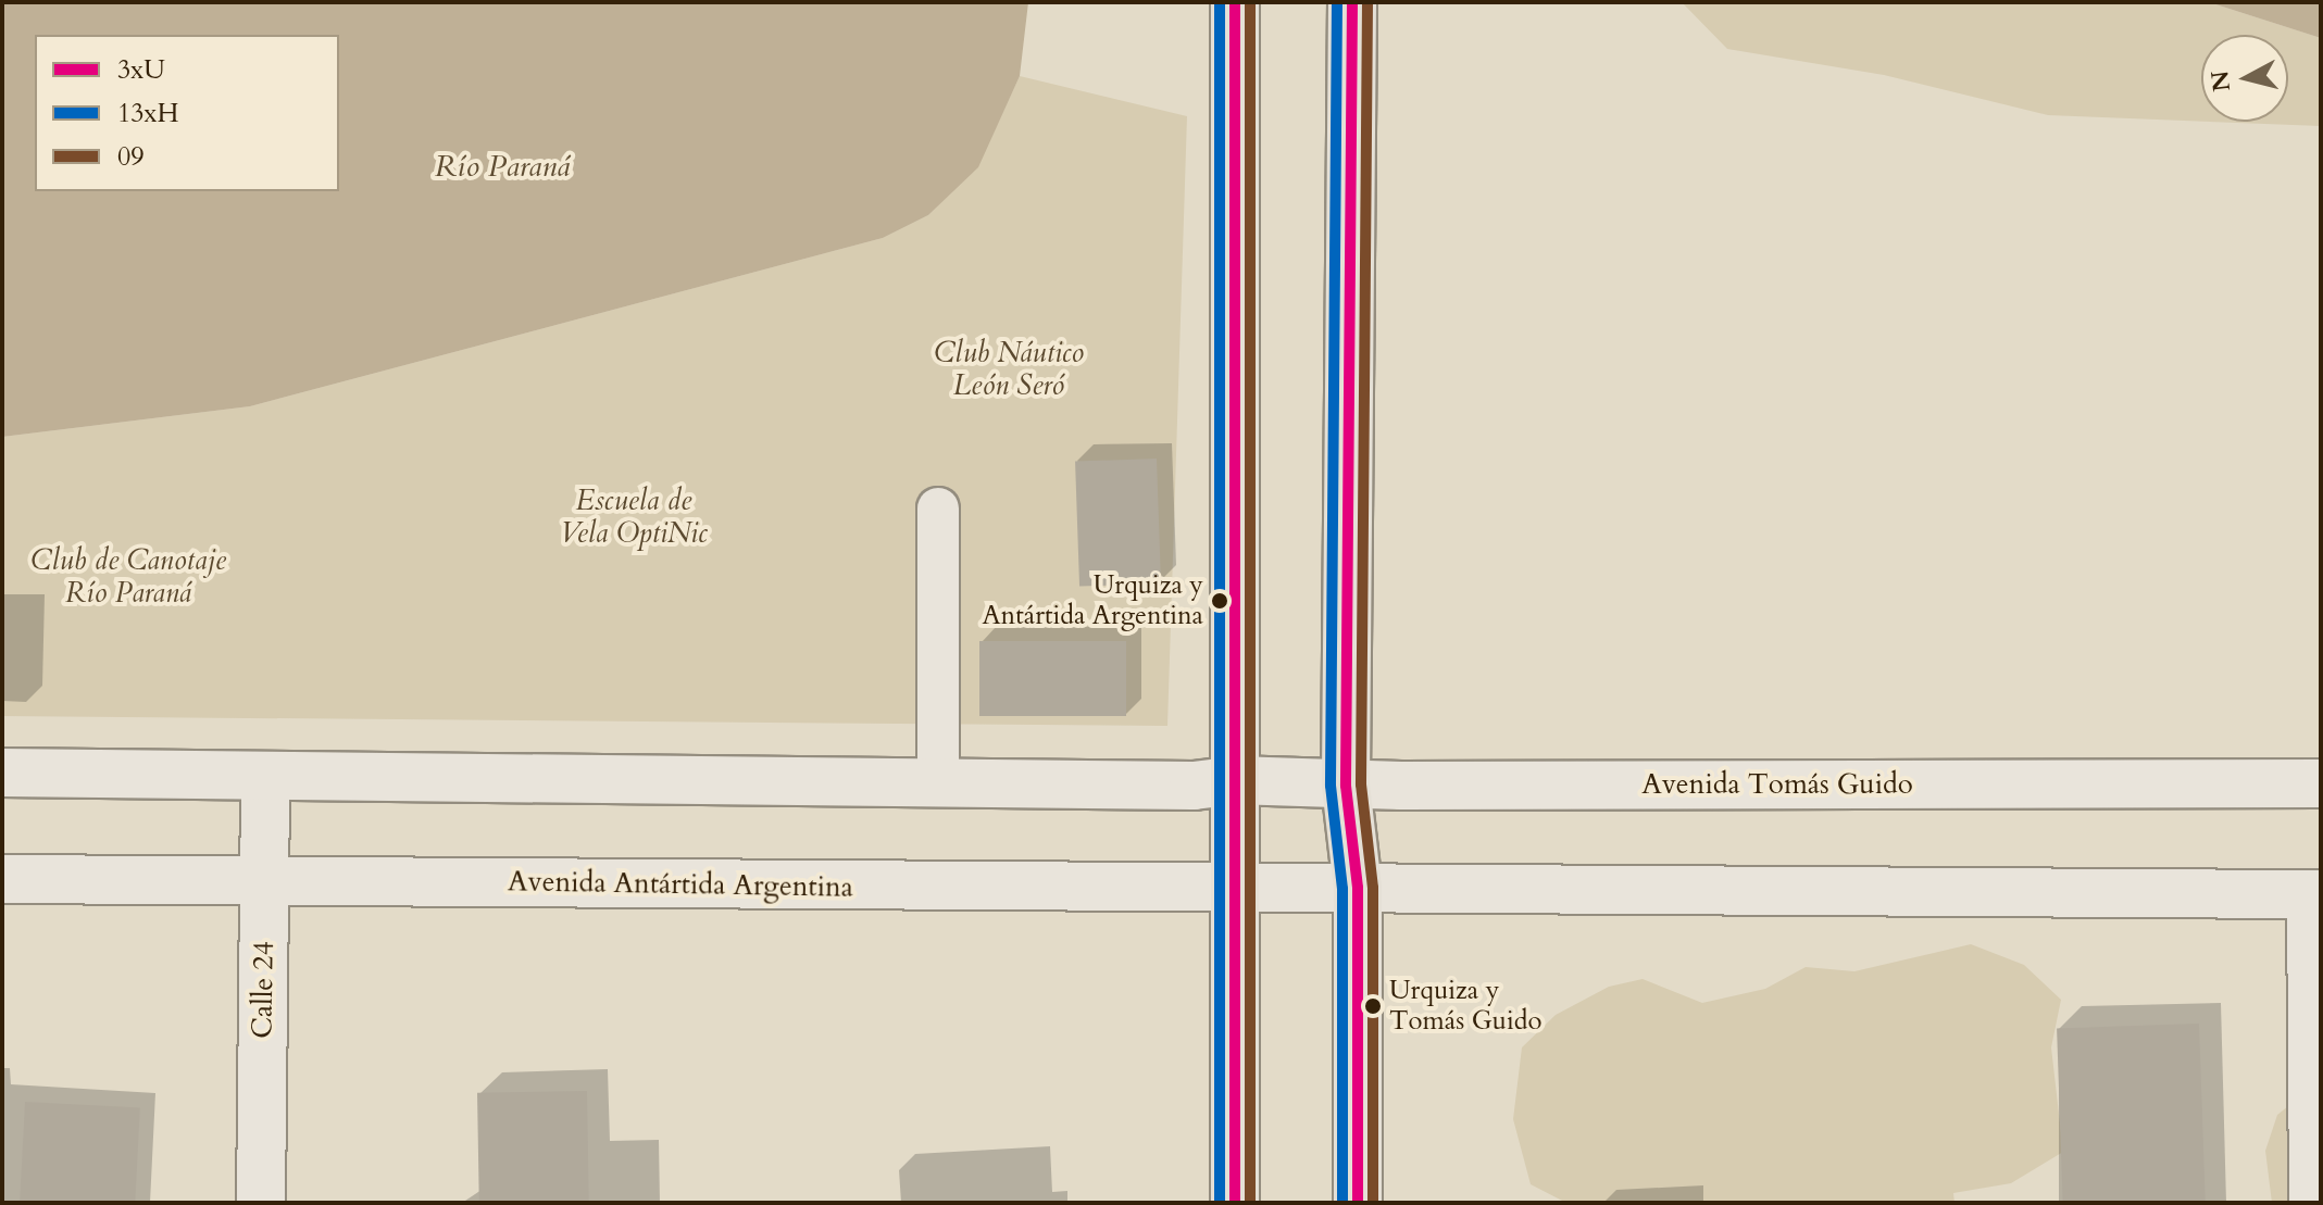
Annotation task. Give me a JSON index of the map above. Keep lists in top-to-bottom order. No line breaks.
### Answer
{"streets":{"main road":["Avenida Tomás Guido","Avenida Antártida Argentina","Calle 24"]},"crossings":[["Avenida Antártida Argentina","Calle 24"]],"water":["Río Paraná"],"parks":["Club Náutico León Seró","Escuela de Vela OptiNic","Club de Canotaje Río Paraná"],"places":["Urquiza y Antártida Argentina","Urquiza y Tomás Guido"],"lines":["transit line 3xU","transit line 13xH","transit line 09"],"legend":["3xU","13xH","09"],"north":"left"}
